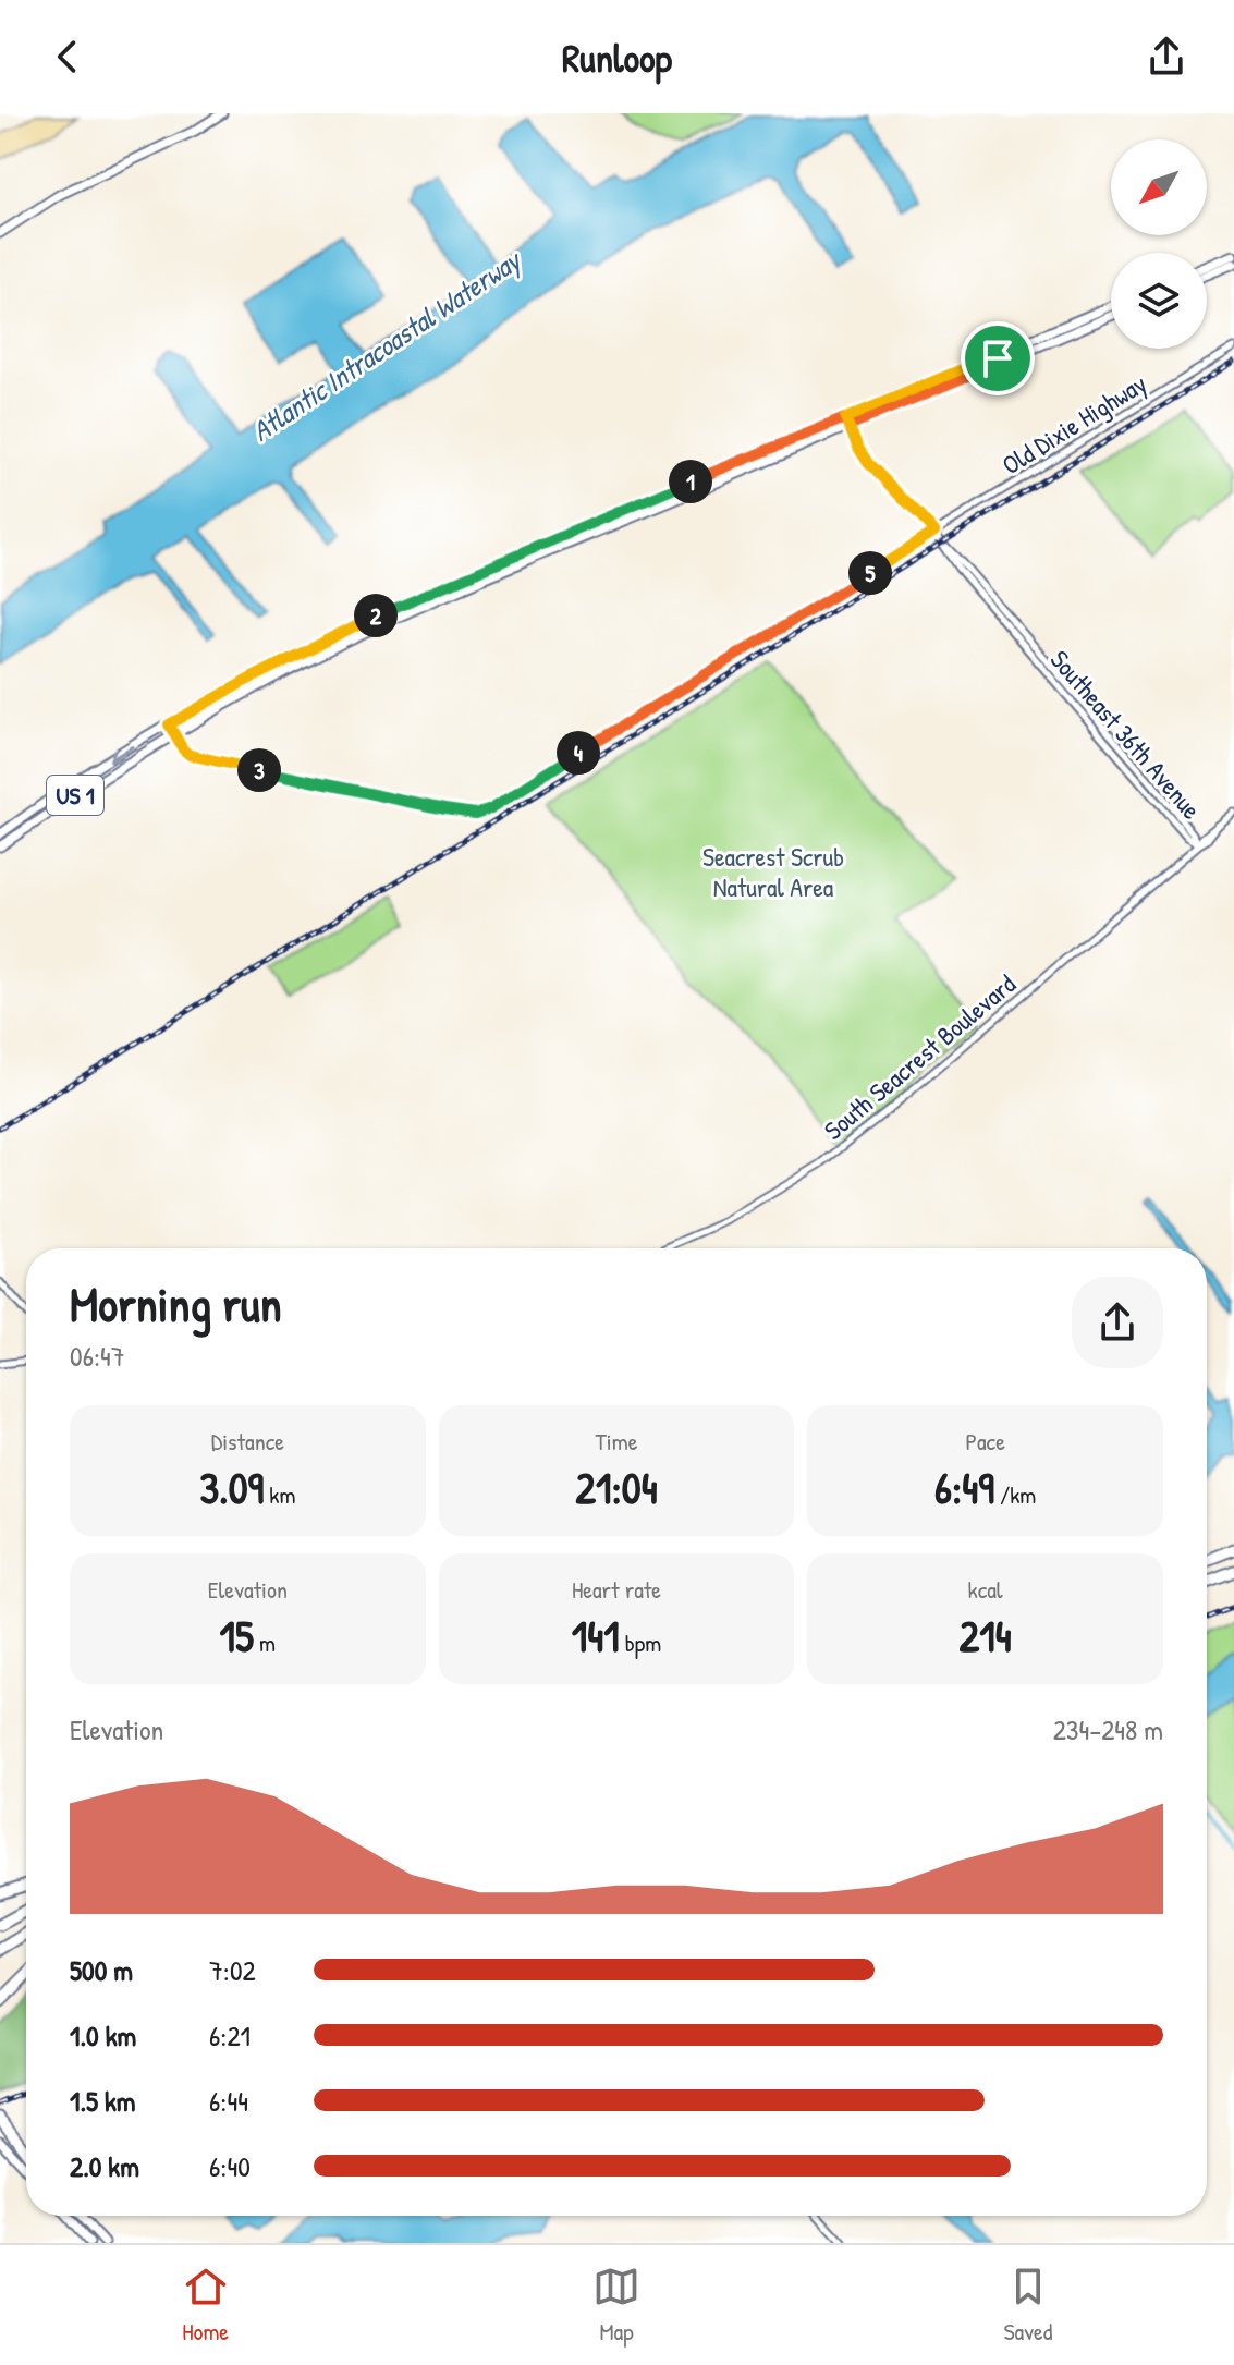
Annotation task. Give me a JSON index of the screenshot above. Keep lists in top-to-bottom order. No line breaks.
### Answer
{"streets":{"main road":["US 1"],"street":["Old Dixie Highway","Southeast 36th Avenue","South Seacrest Boulevard"]},"crossings":[["Old Dixie Highway","Southeast 36th Avenue"],["Old Dixie Highway","US 1"],["Southeast 36th Avenue","US 1"],["Southeast 36th Avenue","South Seacrest Boulevard"]],"water":["Atlantic Intracoastal Waterway"],"parks":["Seacrest Scrub Natural Area"],"north":"bottom left","page":{"header":"Runloop","pins":["1","5","2","4","3"],"heading":["Morning run","06:47"],"stats":[["Distance","3.09 km"],["Time","21:04"],["Pace","6:49 /km"],["Elevation","15 m"],["Heart rate","141 bpm"],["kcal","214"]],"chart":["Elevation","234–248 m"],"list":[{"name":"500 m","note":"7:02"},{"name":"1.0 km","note":"6:21"},{"name":"1.5 km","note":"6:44"},{"name":"2.0 km","note":"6:40"}],"tabs":["Home","Map","Saved"]}}
